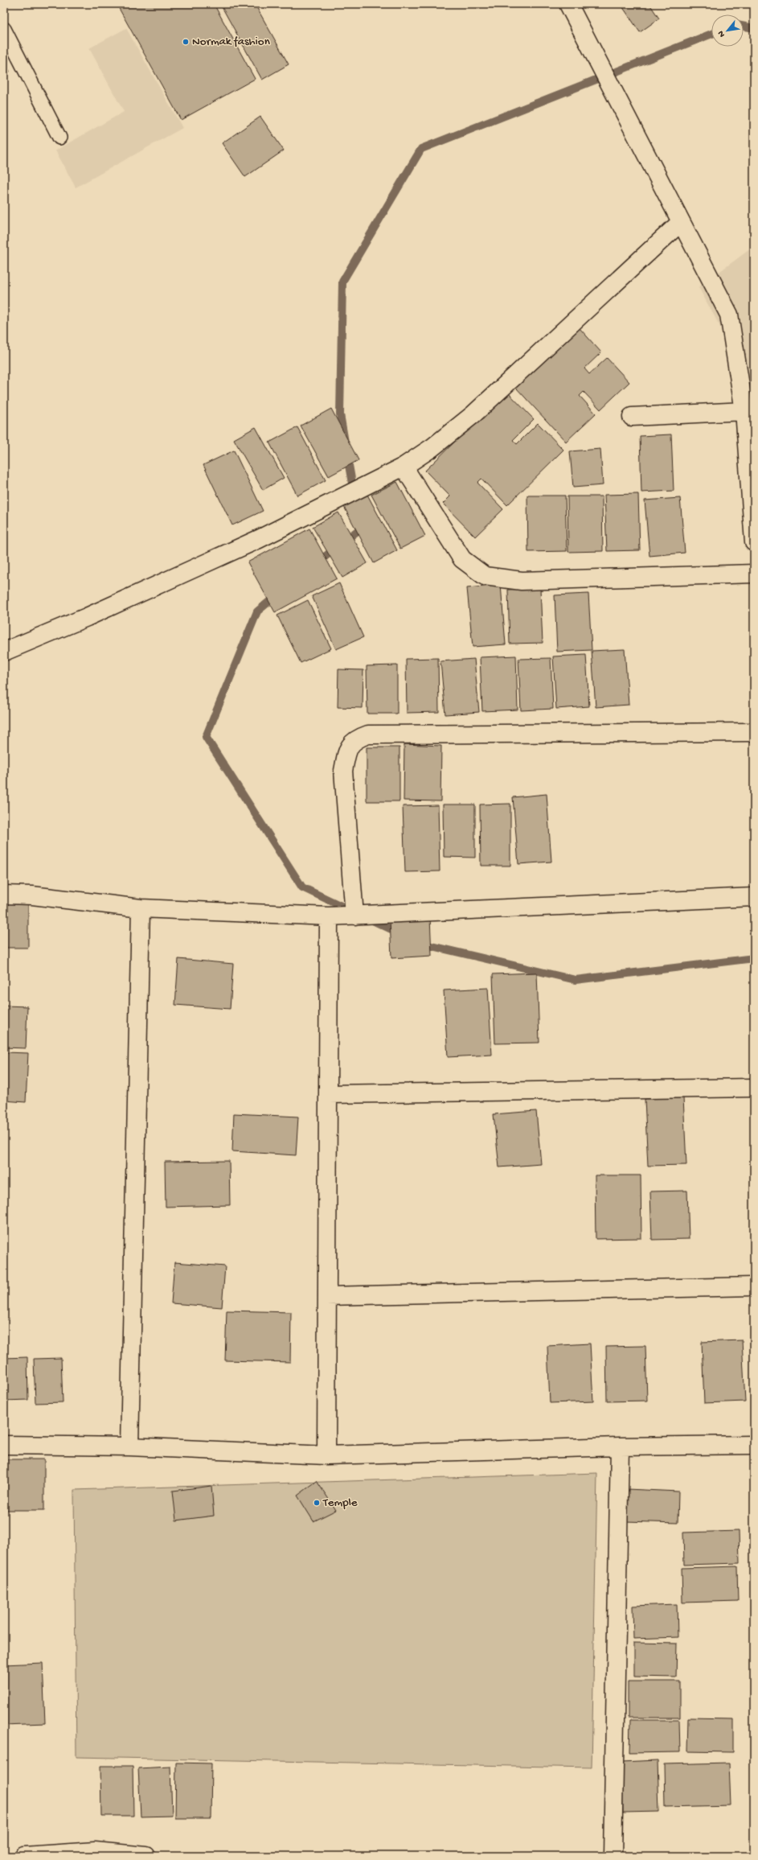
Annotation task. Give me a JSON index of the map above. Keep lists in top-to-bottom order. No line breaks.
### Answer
{"places":["Normak fashion","Temple"],"north":"bottom left"}
